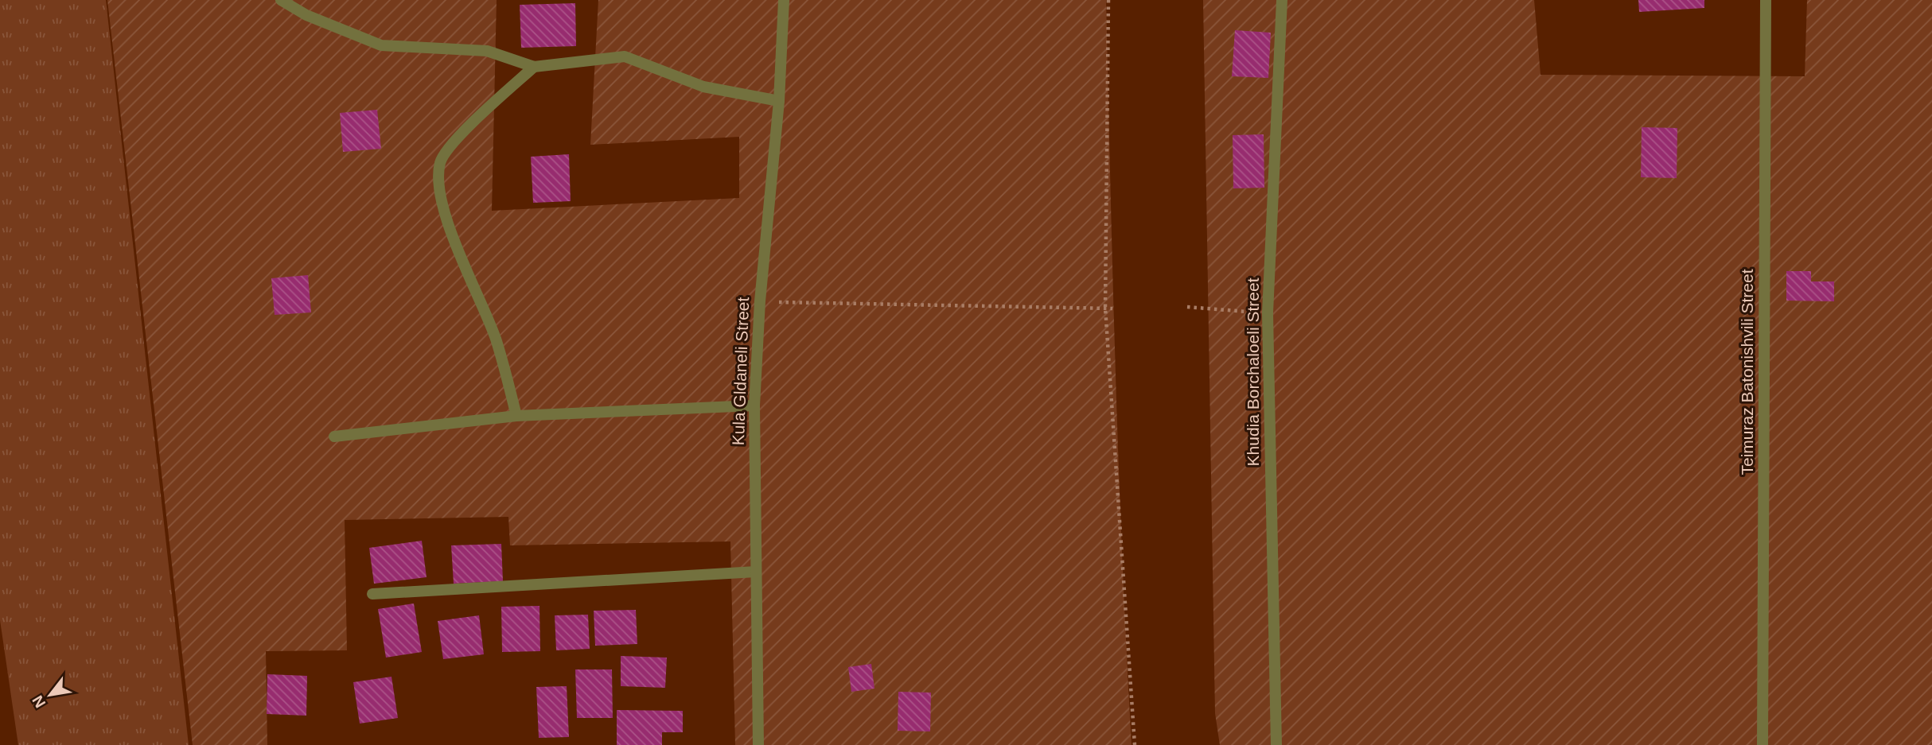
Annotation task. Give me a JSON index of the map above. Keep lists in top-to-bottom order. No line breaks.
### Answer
{"streets":{"street":["Kula Gldaneli Street","Khudia Borchaloeli Street","Teimuraz Batonishvili Street"]},"north":"bottom left"}
